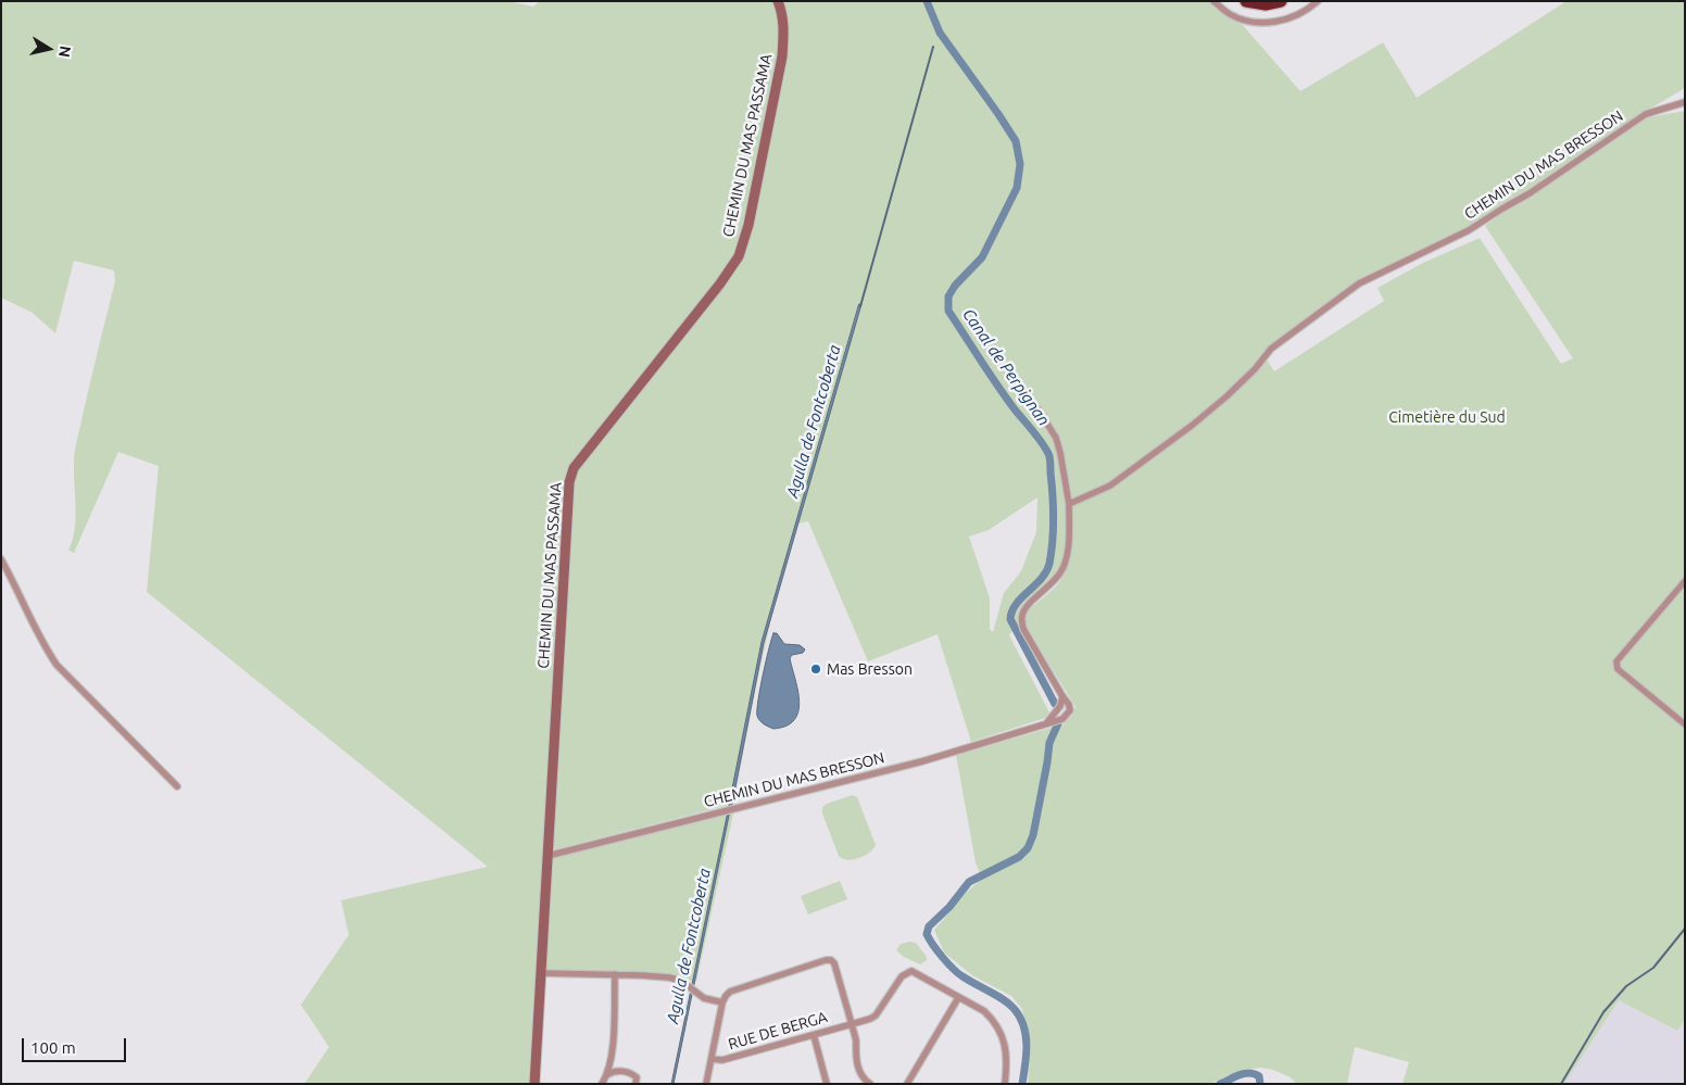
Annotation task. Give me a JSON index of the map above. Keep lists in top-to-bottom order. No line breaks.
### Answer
{"streets":{"street":["CHEMIN DU MAS PASSAMA","CHEMIN DU MAS BRESSON","RUE DE BERGA"]},"crossings":[["CHEMIN DU MAS PASSAMA","CHEMIN DU MAS BRESSON"]],"water":["Canal de Perpignan","Agulla de Fontcoberta"],"parks":["Cimetière du Sud"],"places":["Mas Bresson"],"scale_bar":"100 m","north":"right"}
